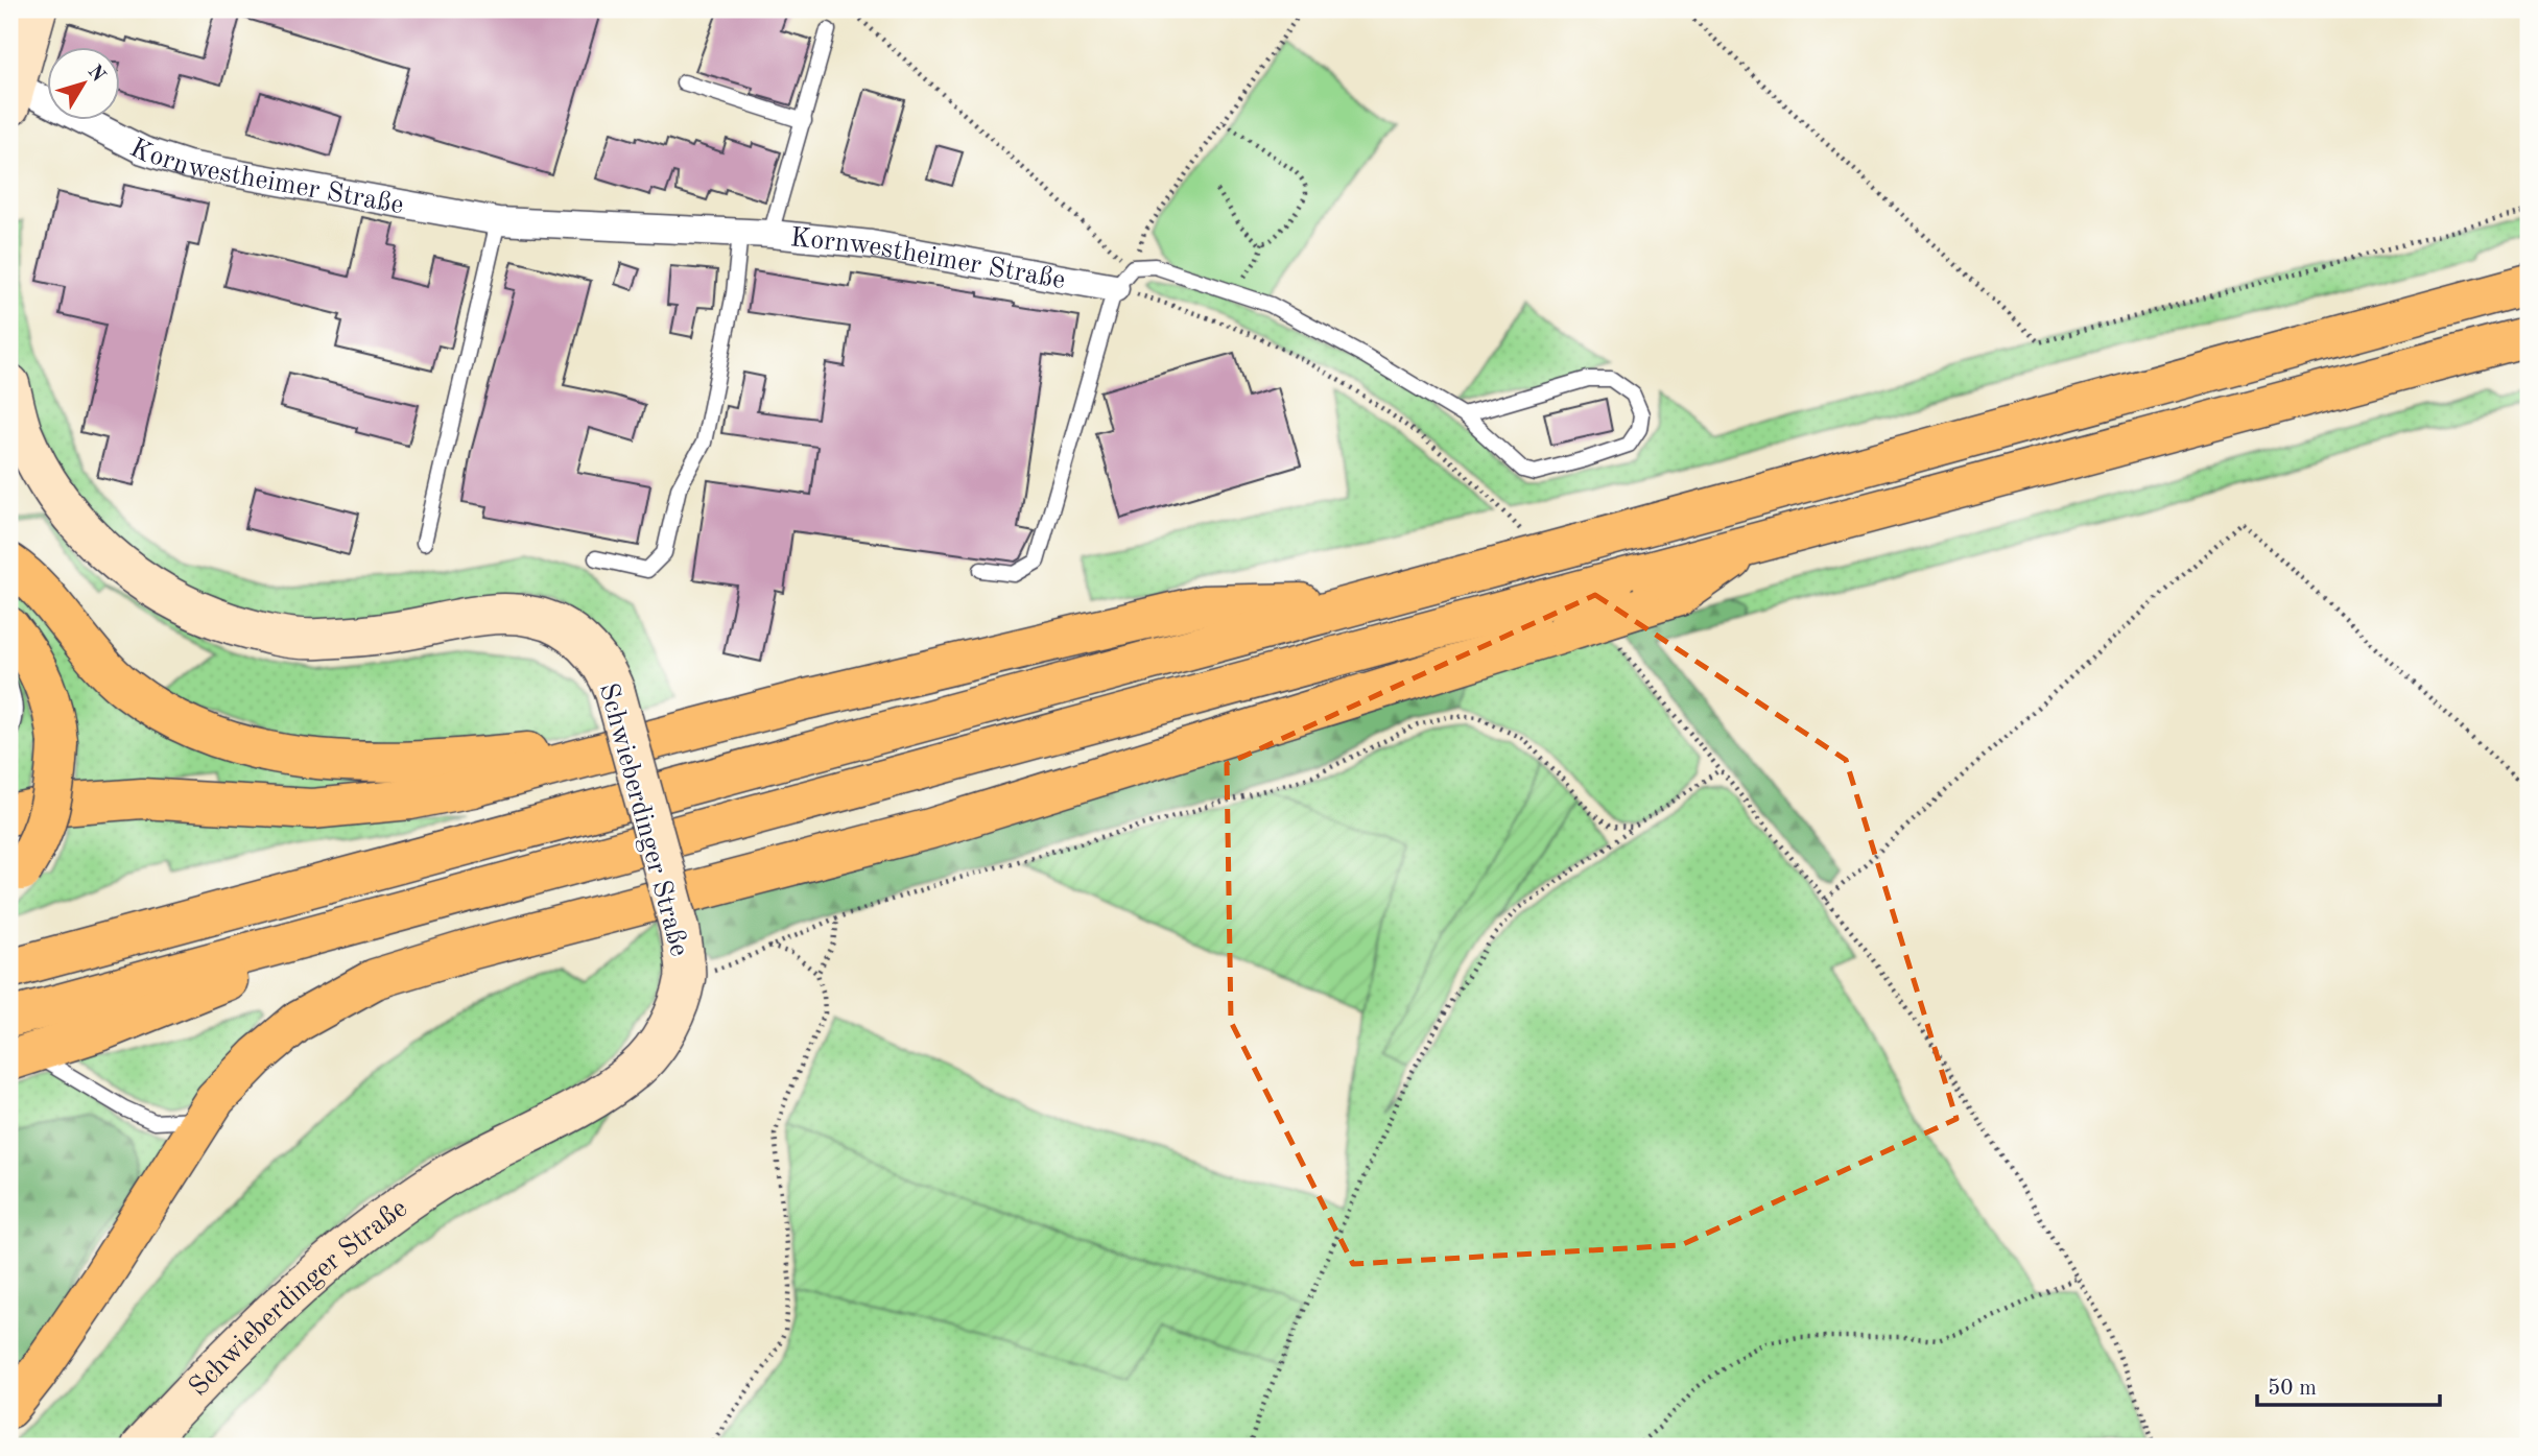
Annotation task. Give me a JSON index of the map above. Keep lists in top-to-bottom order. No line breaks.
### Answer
{"streets":{"street":["Kornwestheimer Straße","Schwieberdinger Straße"]},"scale_bar":"50 m","north":"top right"}
